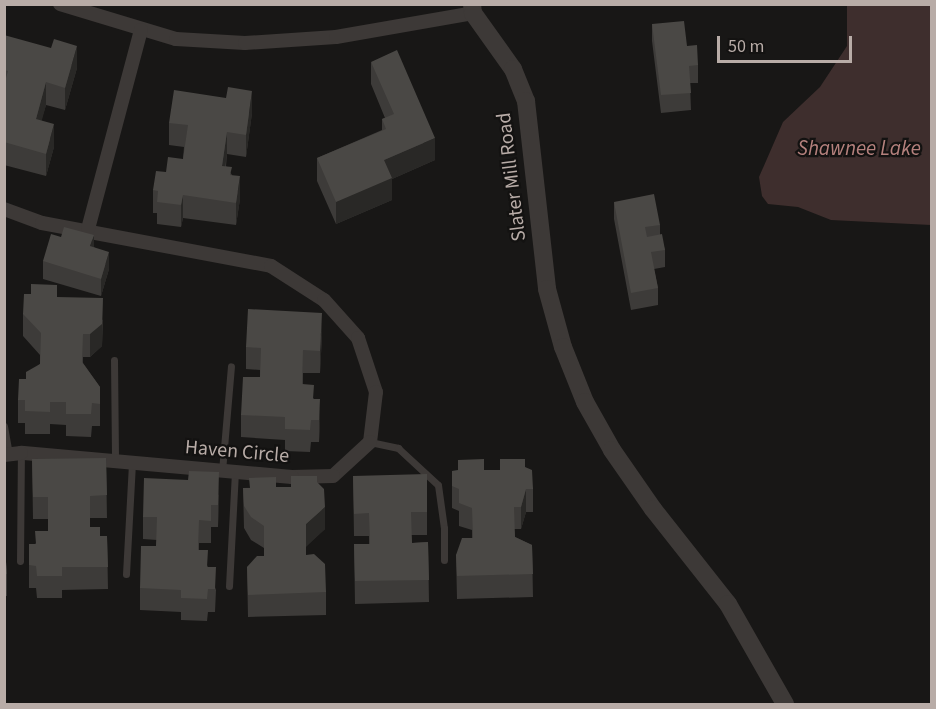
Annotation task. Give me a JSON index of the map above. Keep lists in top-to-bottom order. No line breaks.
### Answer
{"streets":{"street":["Slater Mill Road","Haven Circle"]},"water":["Shawnee Lake"],"scale_bar":"50 m"}
